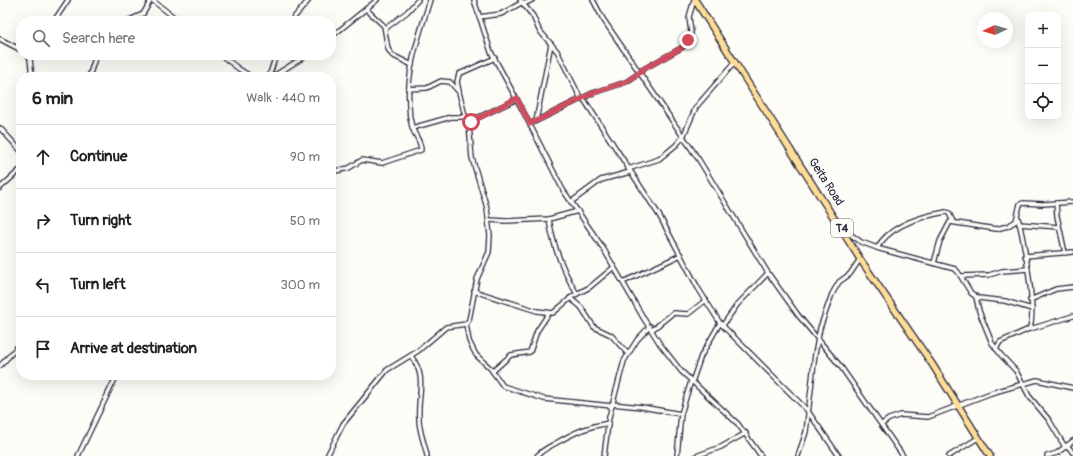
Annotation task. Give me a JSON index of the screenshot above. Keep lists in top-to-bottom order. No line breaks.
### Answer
{"streets":{"highway":["Geita Road","T4"]},"north":"left","page":{"map_buttons":["+","−"],"search":"Search here","heading":["6 min","Walk · 440 m"],"list":[["Continue","90 m"],["Turn right","50 m"],["Turn left","300 m"],"Arrive at destination"]}}
